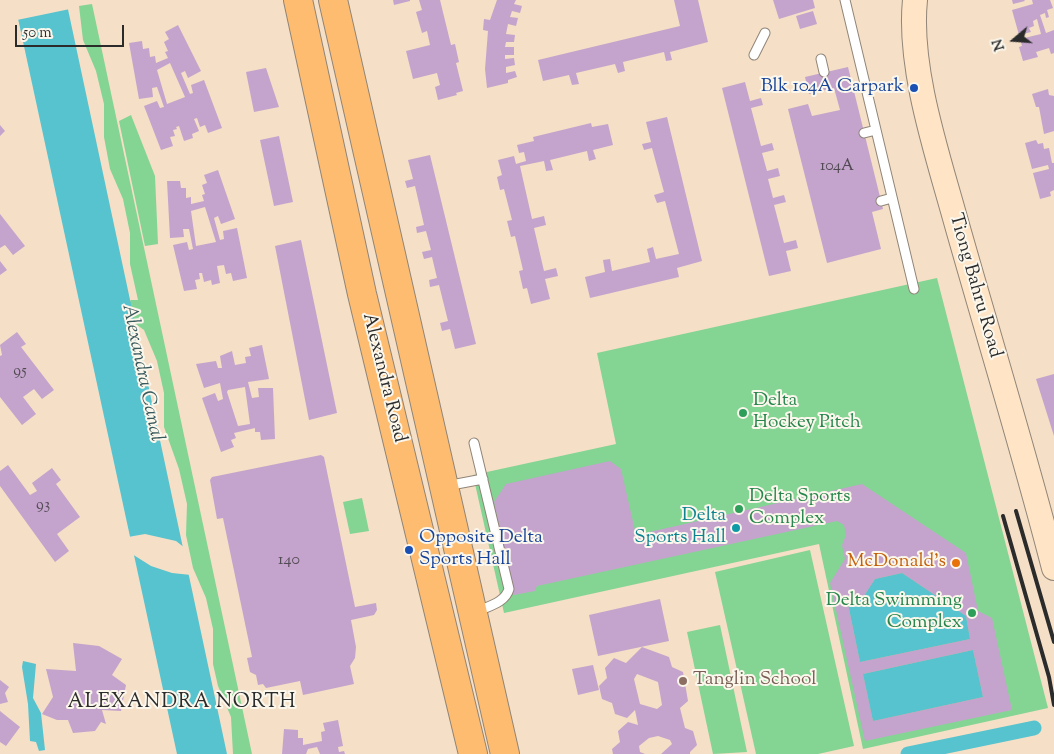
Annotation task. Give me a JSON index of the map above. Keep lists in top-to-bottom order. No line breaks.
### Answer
{"streets":{"main road":["Tiong Bahru Road","Alexandra Road"]},"districts":["ALEXANDRA NORTH"],"water":["Alexandra Canal"],"places":["Blk 104A Carpark","Delta Hockey Pitch","Delta Sports Complex","Delta Sports Hall","Opposite Delta Sports Hall","McDonald's","Delta Swimming Complex","Tanglin School"],"house_numbers":["104A","95","93","140"],"scale_bar":"50 m","north":"left"}
